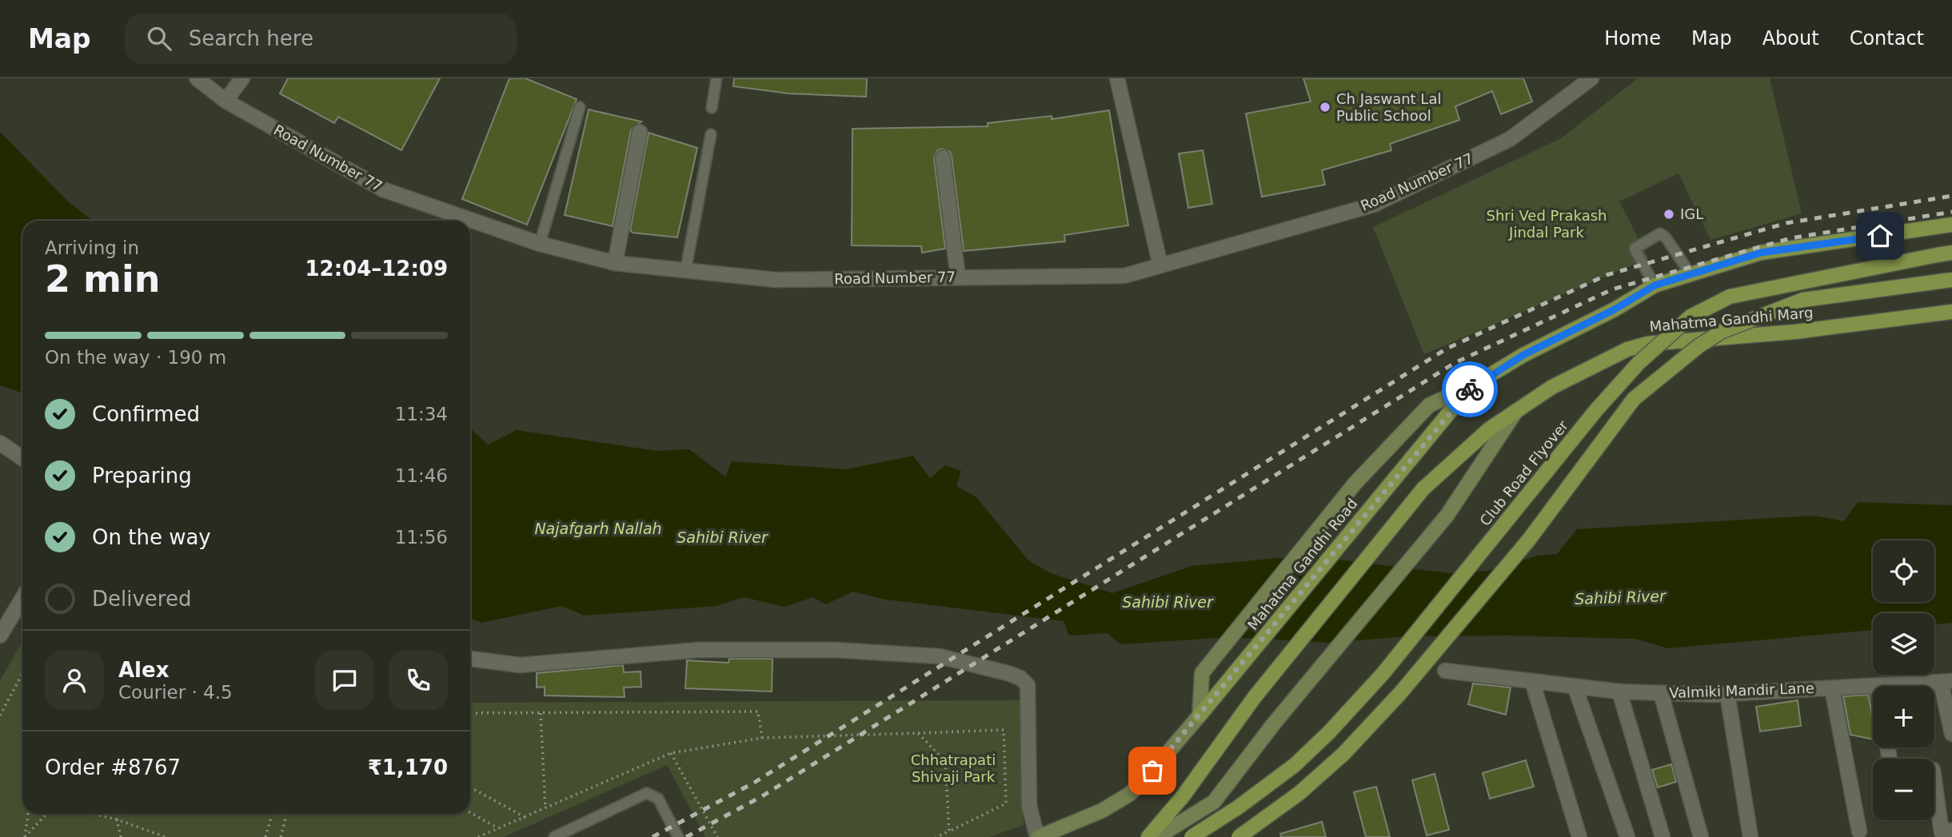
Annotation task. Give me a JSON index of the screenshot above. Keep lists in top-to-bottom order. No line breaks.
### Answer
{"streets":{"main road":["Mahatma Gandhi Marg","Club Road Flyover","Mahatma Gandhi Road"],"street":["Road Number 77","Valmiki Mandir Lane"]},"water":["Najafgarh Nallah","Sahibi River"],"parks":["Shri Ved Prakash Jindal Park","Chhatrapati Shivaji Park"],"places":["Ch Jaswant Lal Public School","IGL"],"page":{"header":"Map","search":"Search here","nav":["Home","Map","About","Contact"],"heading":["2 min","Arriving in","12:04–12:09"],"panel":["Alex","Courier · 4.5","Order #8767","₹1,170"],"bar":"On the way · 190 m","list":[["Confirmed","11:34"],["Preparing","11:46"],["On the way","11:56"],"Delivered"],"map_buttons":["+","−"]}}
